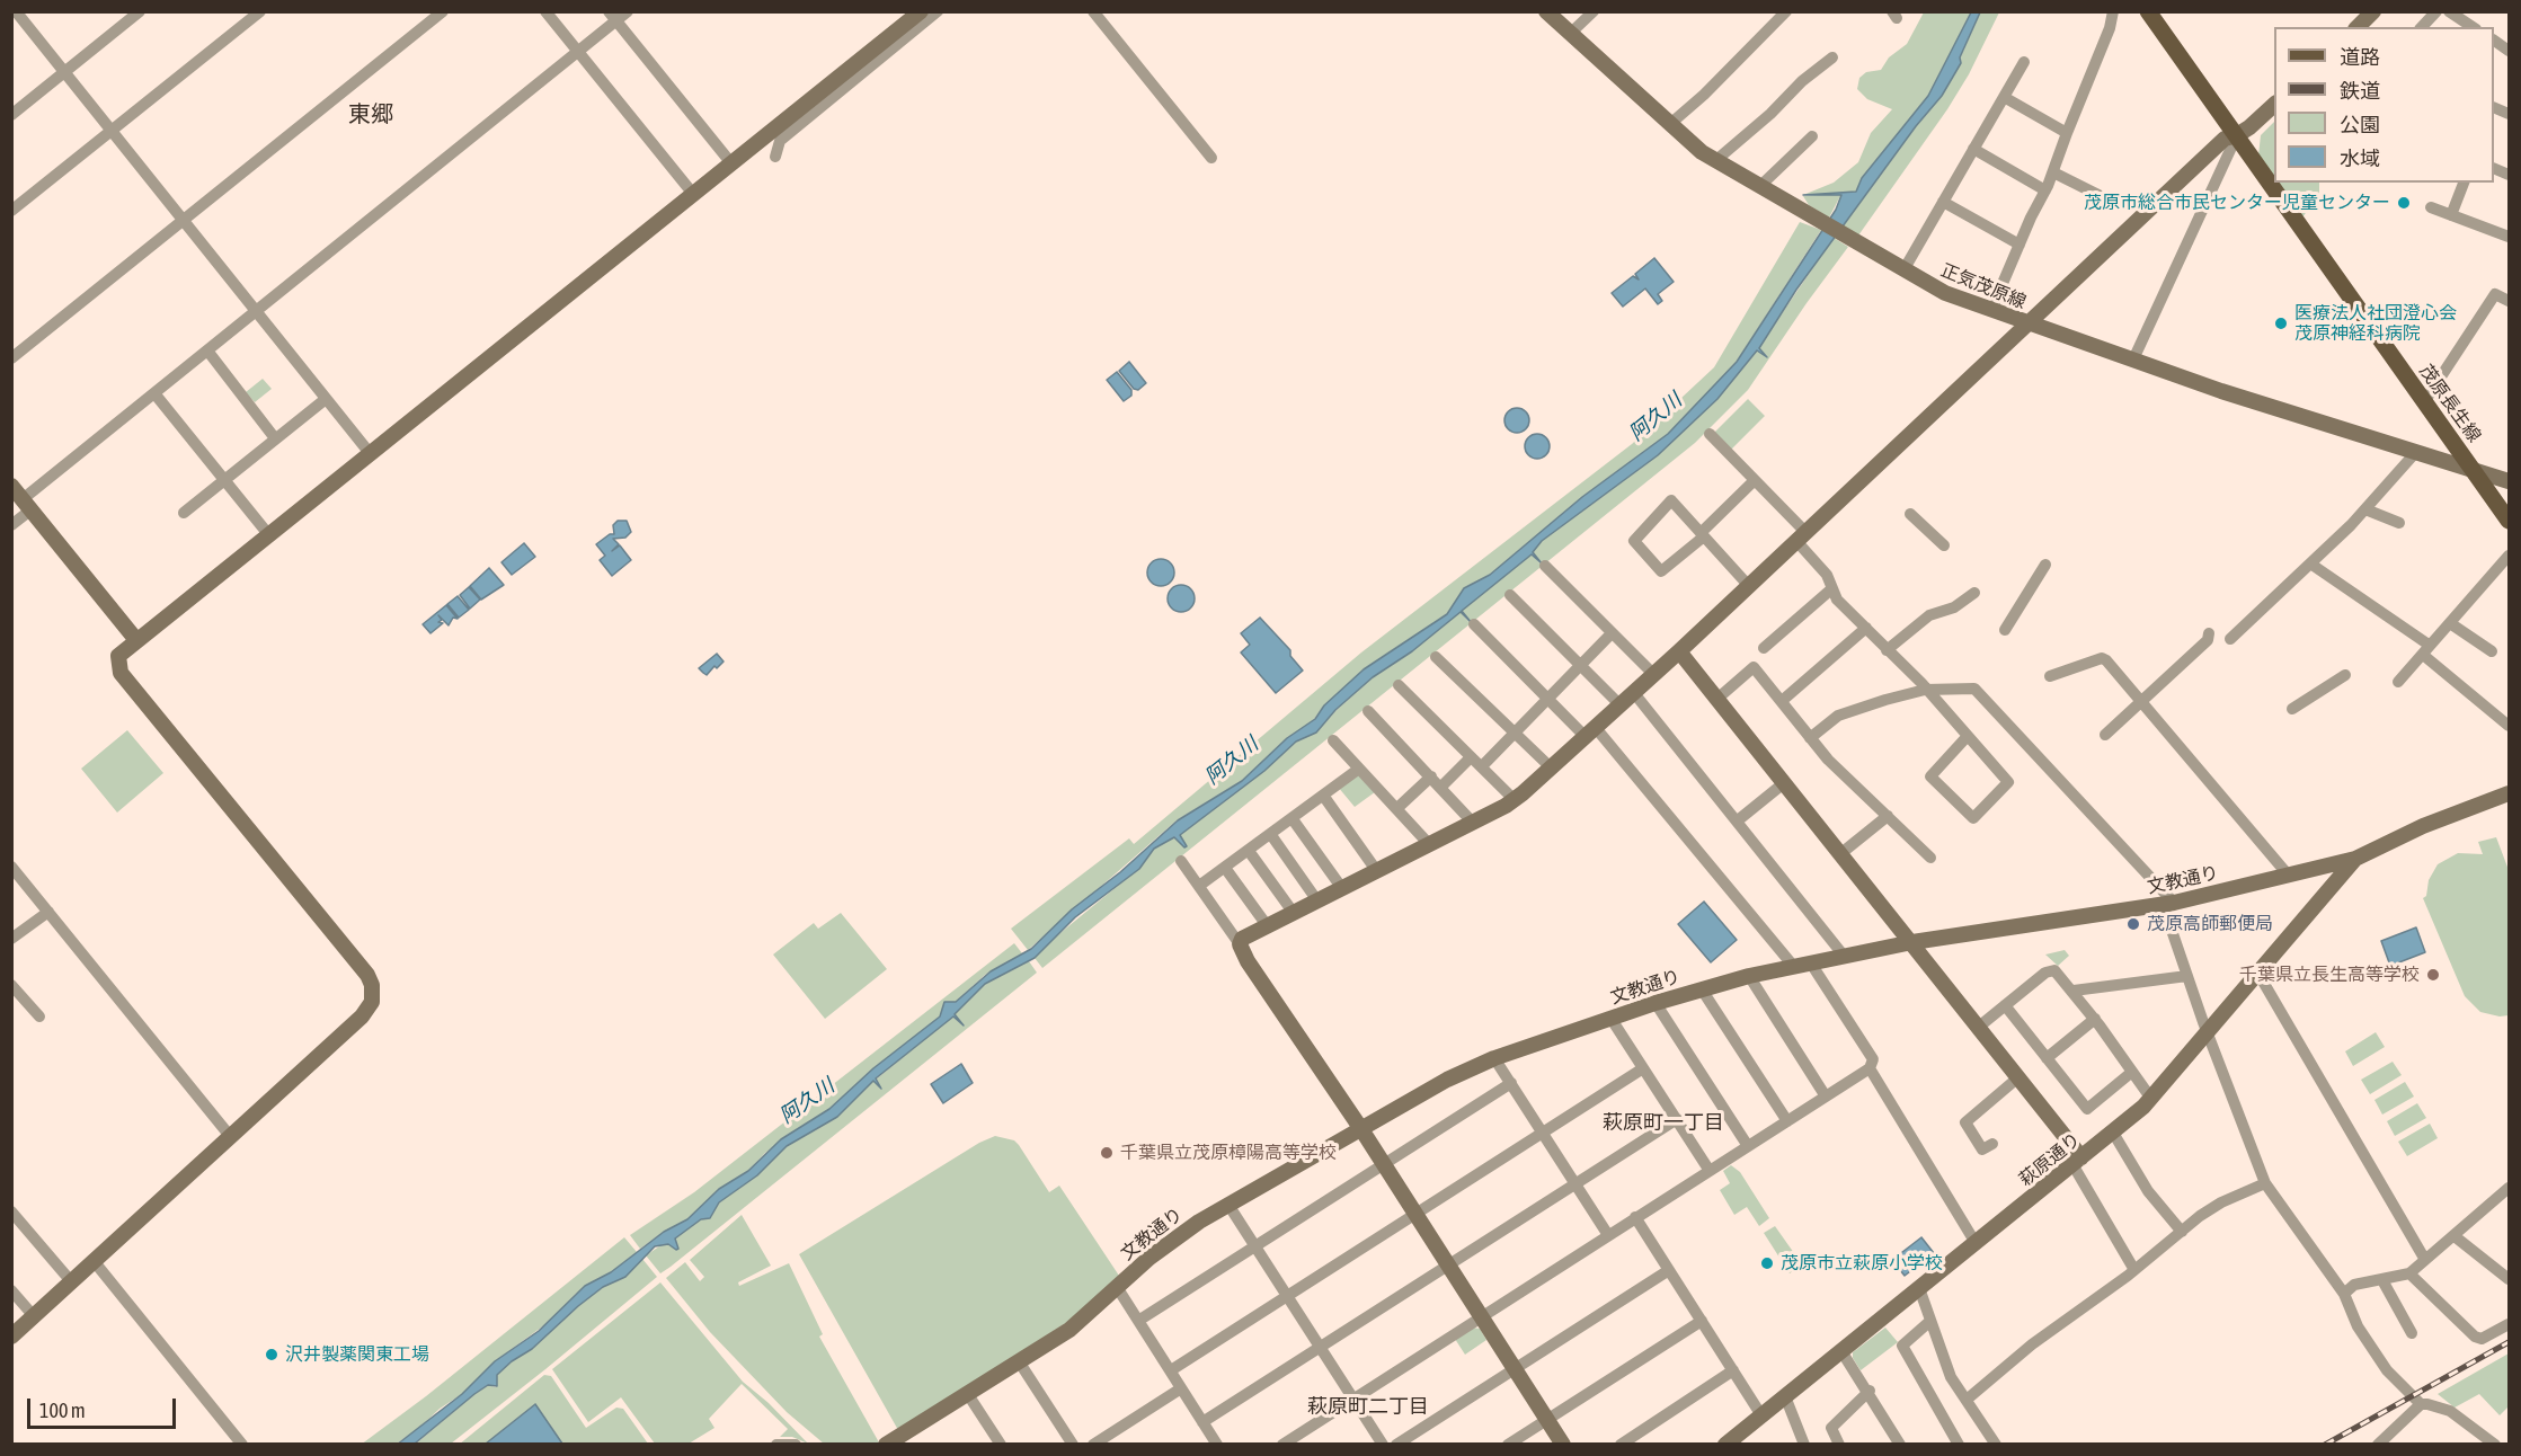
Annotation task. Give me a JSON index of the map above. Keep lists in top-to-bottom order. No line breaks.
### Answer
{"streets":{"main road":["茂原長生線"],"street":["正気茂原線","文教通り","萩原通り"]},"crossings":[["正気茂原線","茂原長生線"],["文教通り","萩原通り"]],"districts":["東郷","萩原町一丁目","萩原町二丁目"],"water":["阿久川"],"places":["茂原市総合市民センター児童センター","医療法人社団澄心会 茂原神経科病院","茂原高師郵便局","千葉県立長生高等学校","千葉県立茂原樟陽高等学校","茂原市立萩原小学校","沢井製薬関東工場"],"legend":["道路","鉄道","公園","水域"],"scale_bar":"100 m"}
